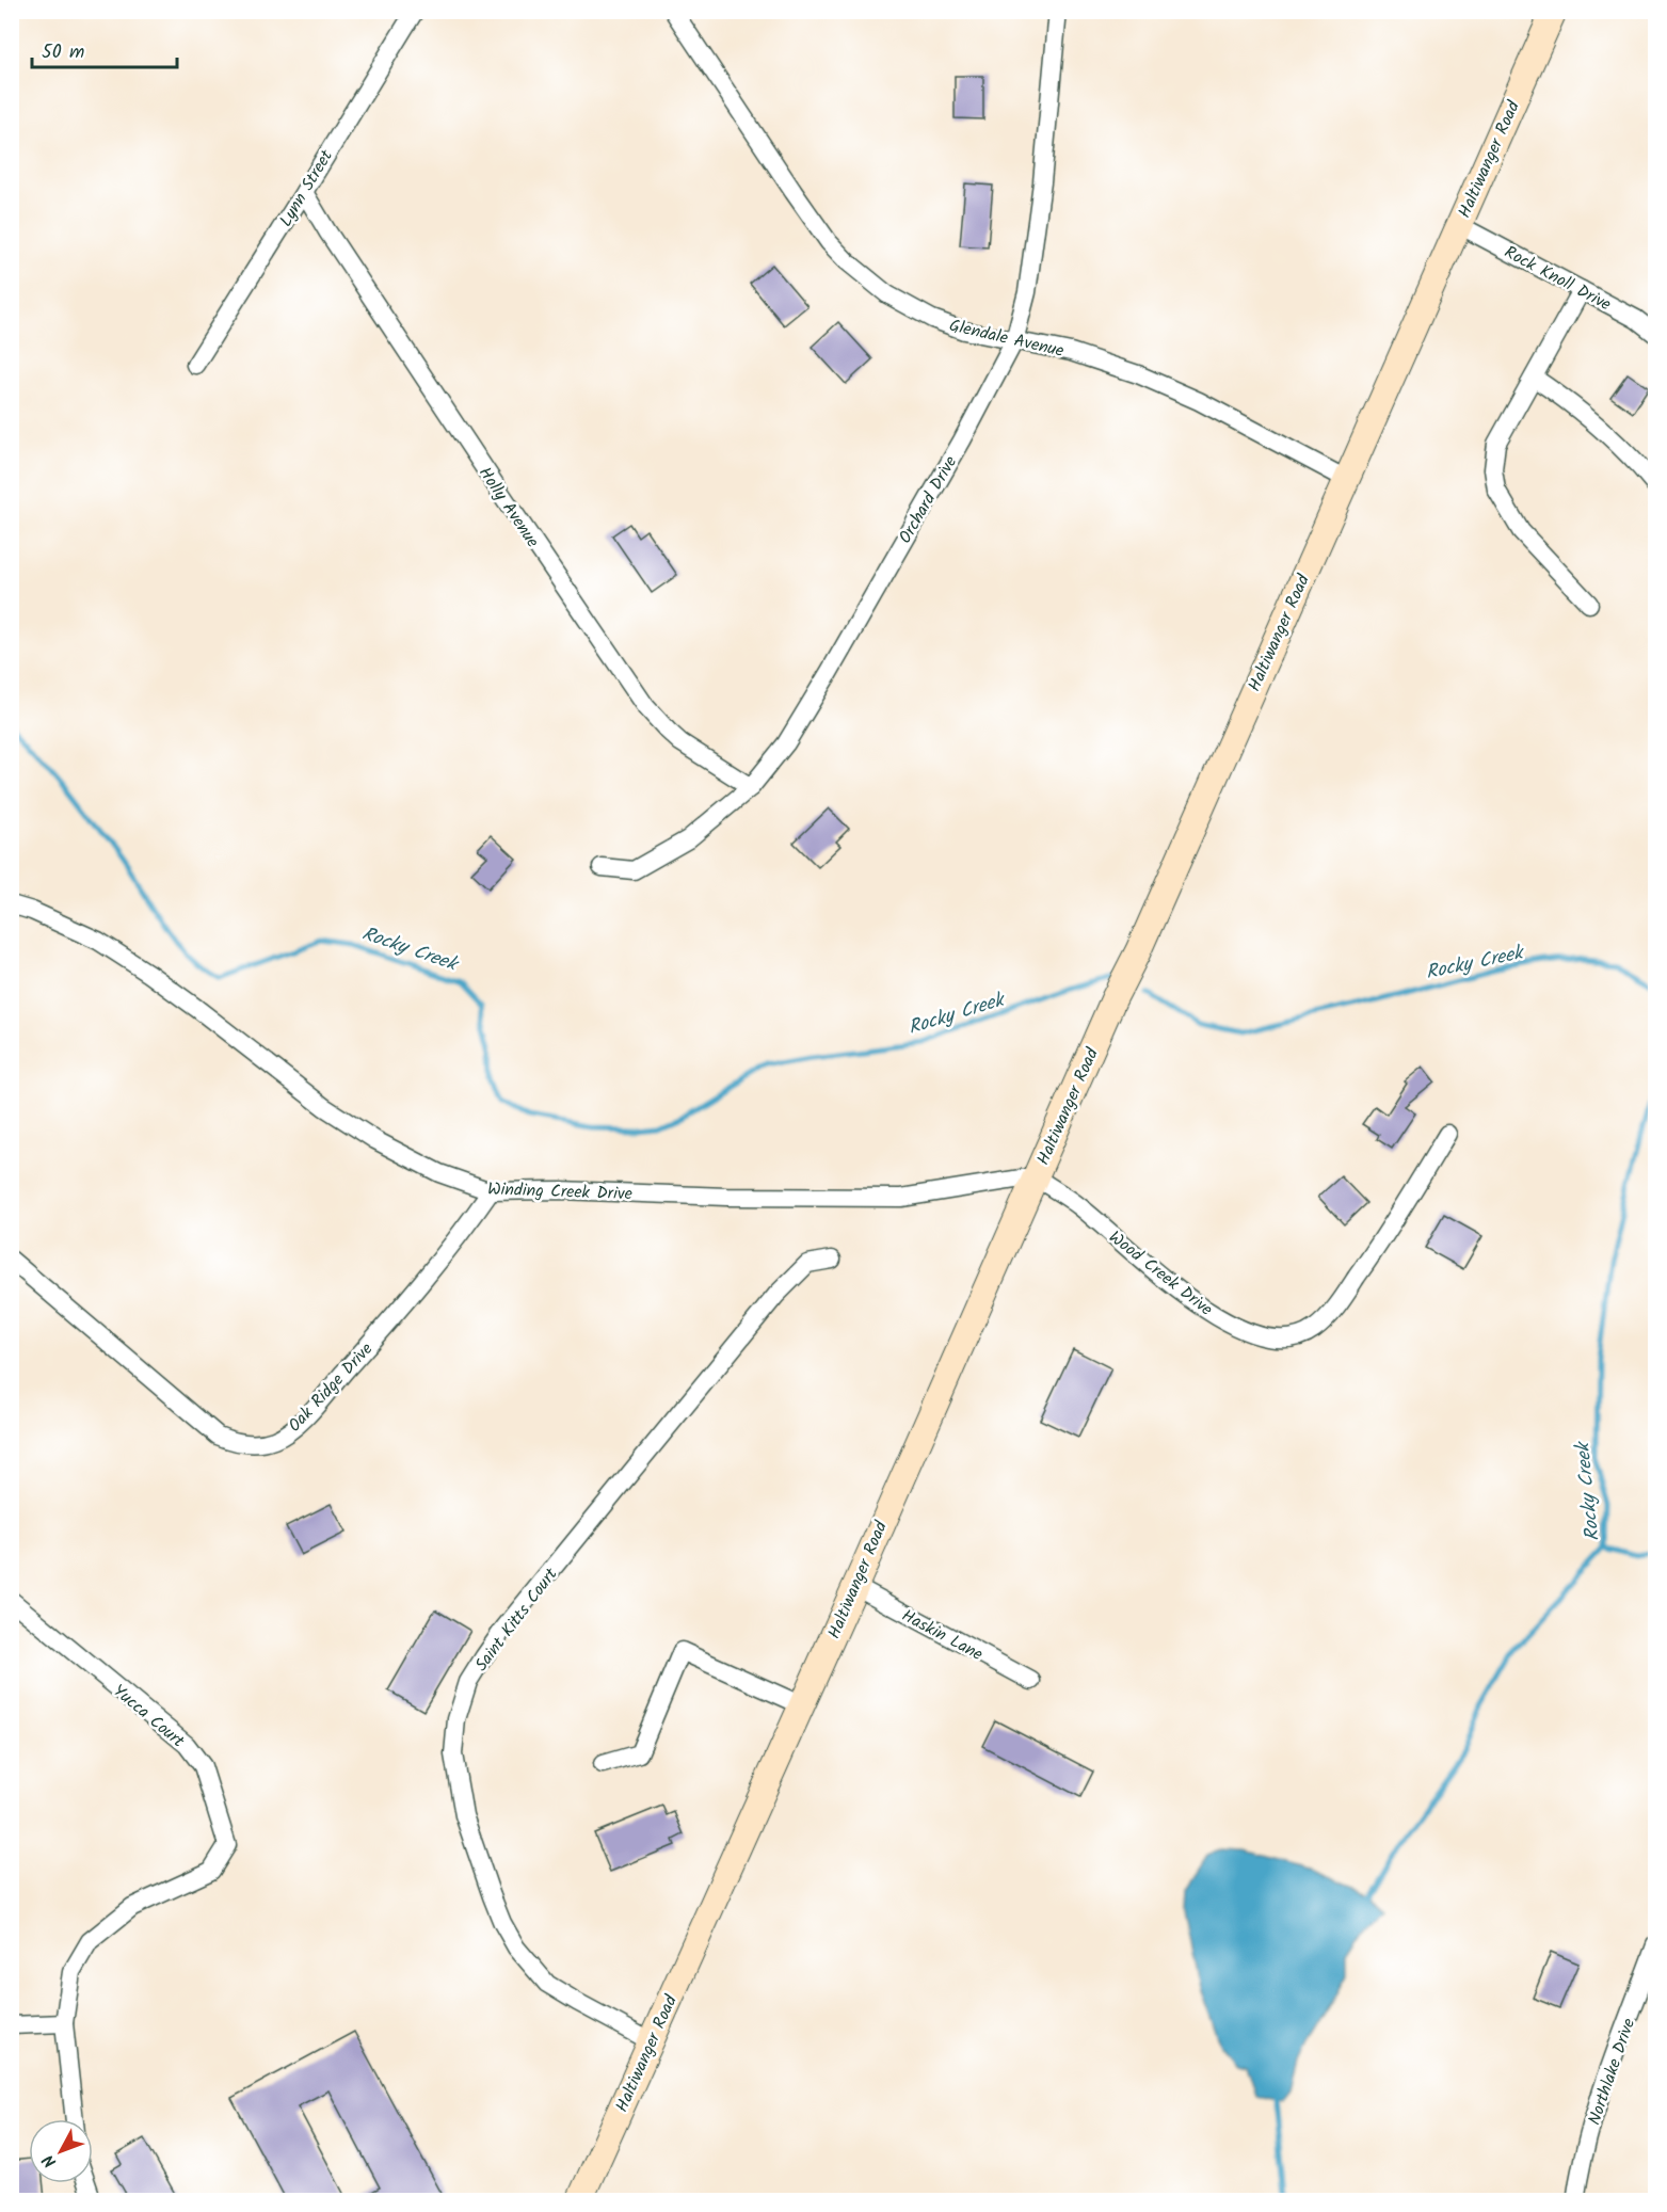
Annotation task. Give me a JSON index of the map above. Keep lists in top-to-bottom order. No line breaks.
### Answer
{"streets":{"street":["Haltiwanger Road","Lynn Street","Rock Knoll Drive","Glendale Avenue","Orchard Drive","Holly Avenue","Winding Creek Drive","Wood Creek Drive","Oak Ridge Drive","Saint Kitts Court","Haskin Lane","Yucca Court","Northlake Drive"]},"crossings":[["Haltiwanger Road","Rock Knoll Drive"],["Haltiwanger Road","Glendale Avenue"],["Haltiwanger Road","Winding Creek Drive"],["Haltiwanger Road","Wood Creek Drive"],["Haltiwanger Road","Saint Kitts Court"],["Haltiwanger Road","Haskin Lane"],["Lynn Street","Holly Avenue"],["Glendale Avenue","Orchard Drive"],["Orchard Drive","Holly Avenue"],["Winding Creek Drive","Wood Creek Drive"],["Winding Creek Drive","Oak Ridge Drive"]],"water":["Rocky Creek"],"scale_bar":"50 m","north":"bottom left"}
